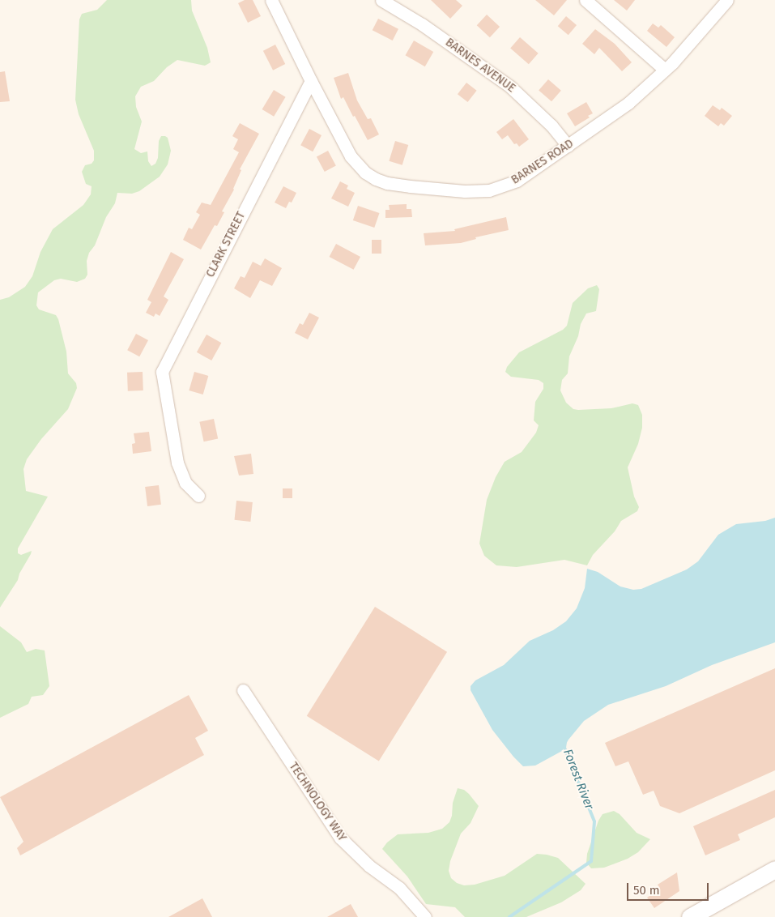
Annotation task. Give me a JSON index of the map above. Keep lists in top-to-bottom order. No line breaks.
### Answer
{"streets":{"street":["BARNES AVENUE","BARNES ROAD","CLARK STREET","TECHNOLOGY WAY"]},"crossings":[["BARNES AVENUE","BARNES ROAD"],["BARNES ROAD","CLARK STREET"]],"water":["Forest River"],"scale_bar":"50 m"}
